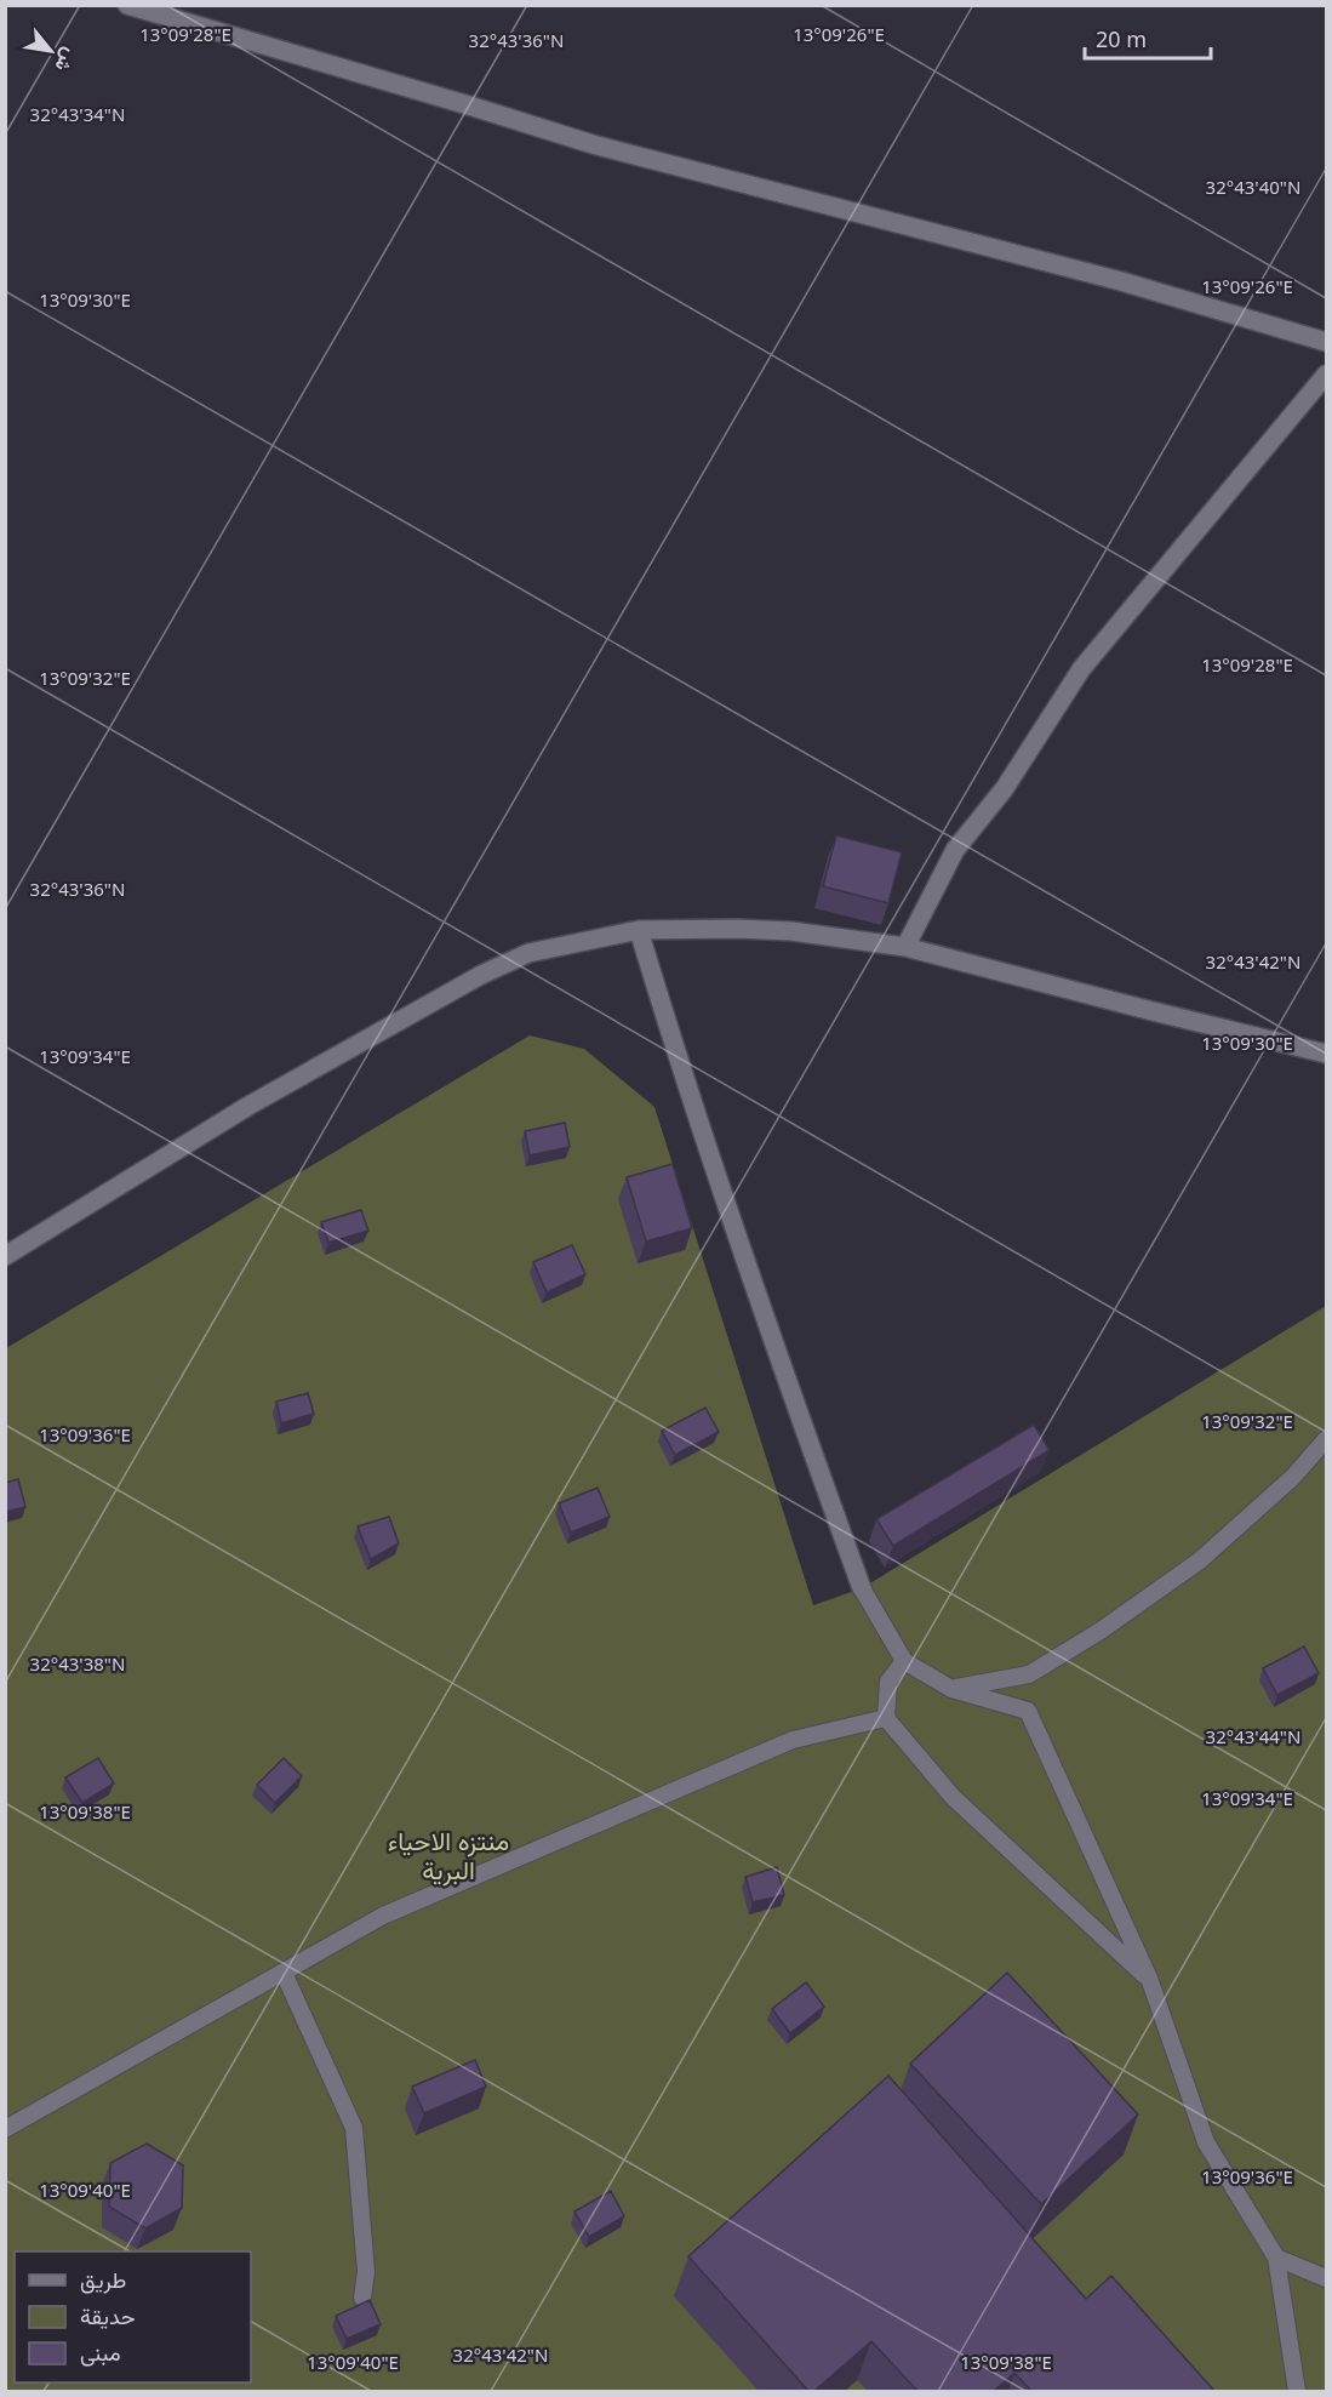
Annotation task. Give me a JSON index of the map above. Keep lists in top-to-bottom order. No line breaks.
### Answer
{"parks":["منتزه الاحياء البرية"],"legend":["طريق","حديقة","مبنى"],"scale_bar":"20 m","north":"bottom right","coordinates":["13°09'26\"E","13°09'28\"E","32°43'36\"N","32°43'34\"N","32°43'40\"N","13°09'30\"E","13°09'32\"E","32°43'42\"N","13°09'34\"E","13°09'36\"E","32°43'38\"N","32°43'44\"N","13°09'38\"E","13°09'40\"E"]}
